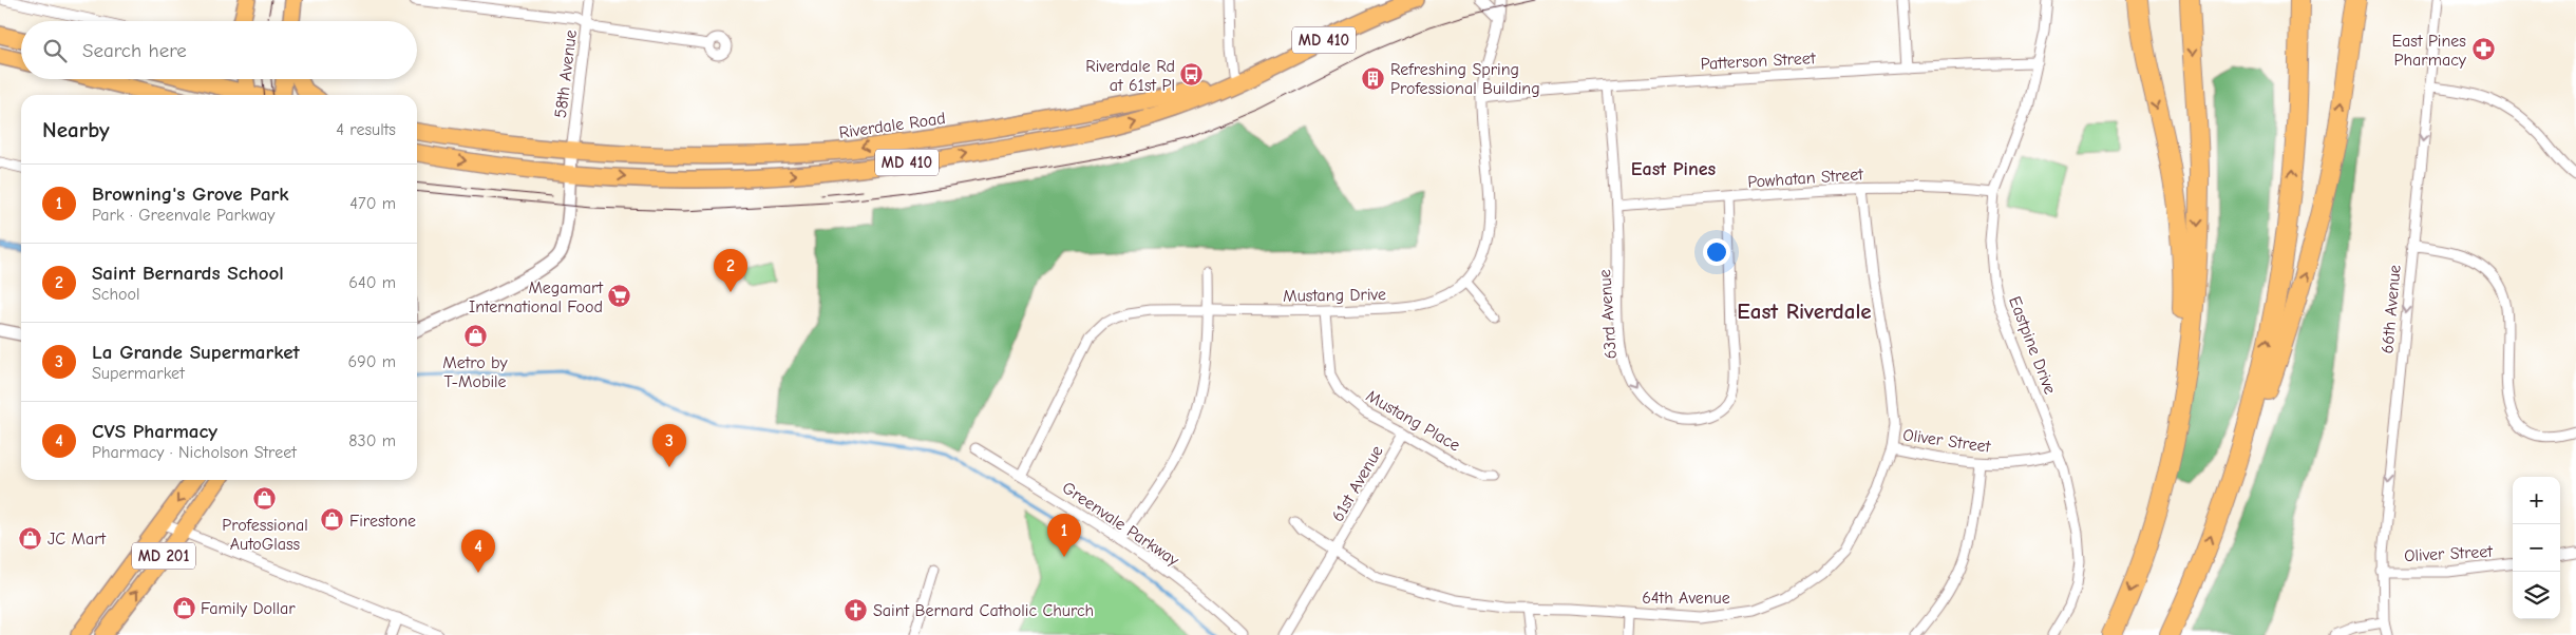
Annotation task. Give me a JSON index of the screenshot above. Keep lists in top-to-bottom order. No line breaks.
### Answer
{"streets":{"main road":["MD 410","Riverdale Road","MD 201"],"street":["Patterson Street","58th Avenue","Powhatan Street","Mustang Drive","66th Avenue","63rd Avenue","Eastpine Drive","Mustang Place","Oliver Street","61st Avenue","Greenvale Parkway","64th Avenue"]},"crossings":[["MD 410","58th Avenue"],["MD 410","Riverdale Road"],["Patterson Street","Mustang Drive"],["Patterson Street","63rd Avenue"],["Patterson Street","Eastpine Drive"],["58th Avenue","Riverdale Road"],["Powhatan Street","63rd Avenue"],["Powhatan Street","Eastpine Drive"],["Powhatan Street","64th Avenue"],["Mustang Drive","Mustang Place"],["Mustang Drive","Greenvale Parkway"],["66th Avenue","Oliver Street"],["Eastpine Drive","Oliver Street"],["Mustang Place","61st Avenue"],["Oliver Street","64th Avenue"],["61st Avenue","64th Avenue"]],"one_way":["66th Avenue"],"districts":["East Pines","East Riverdale"],"places":{"pharmacy":["East Pines Pharmacy"],"bus stop":["Riverdale Rd at 61st Pl"],"building":["Refreshing Spring Professional Building"],"supermarket":["Megamart International Food"],"shop":["Metro by T-Mobile","Professional AutoGlass","Firestone","JC Mart","Family Dollar"],"church":["Saint Bernard Catholic Church"]},"page":{"search":"Search here","heading":["Nearby","4 results"],"list":[{"mark":"1","name":"Browning's Grove Park","note":"Park · Greenvale Parkway","value":"470 m"},{"mark":"2","name":"Saint Bernards School","note":"School","value":"640 m"},{"mark":"3","name":"La Grande Supermarket","note":"Supermarket","value":"690 m"},{"mark":"4","name":"CVS Pharmacy","note":"Pharmacy · Nicholson Street","value":"830 m"}],"pins":["2","3","1","4"],"map_buttons":["+","−"]}}
